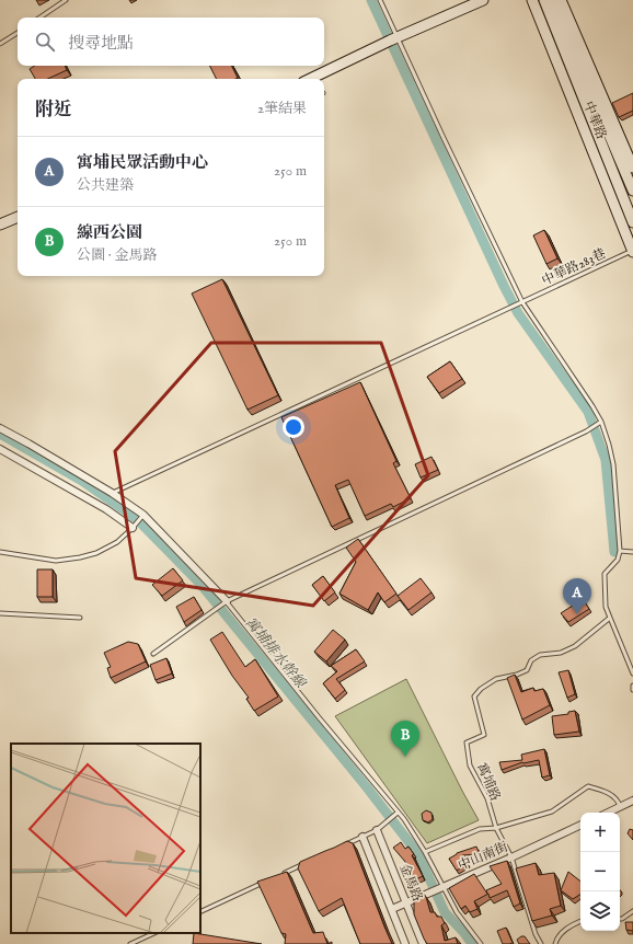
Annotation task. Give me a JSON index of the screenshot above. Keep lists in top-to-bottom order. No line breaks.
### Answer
{"streets":{"main road":["中華路"],"street":["中山南街","金馬路"],"lane":["中華路283巷","寓埔路"]},"crossings":[["中華路","中華路283巷"],["寓埔路","中山南街"],["中山南街","金馬路"]],"water":["寓埔排水幹線"],"page":{"search":"搜尋地點","heading":["附近","2筆結果"],"list":[{"mark":"A","name":"寓埔民眾活動中心","note":"公共建築","value":"250 m"},{"mark":"B","name":"線西公園","note":"公園 · 金馬路","value":"250 m"}],"pins":["A","B"],"map_buttons":["+","−"]}}
